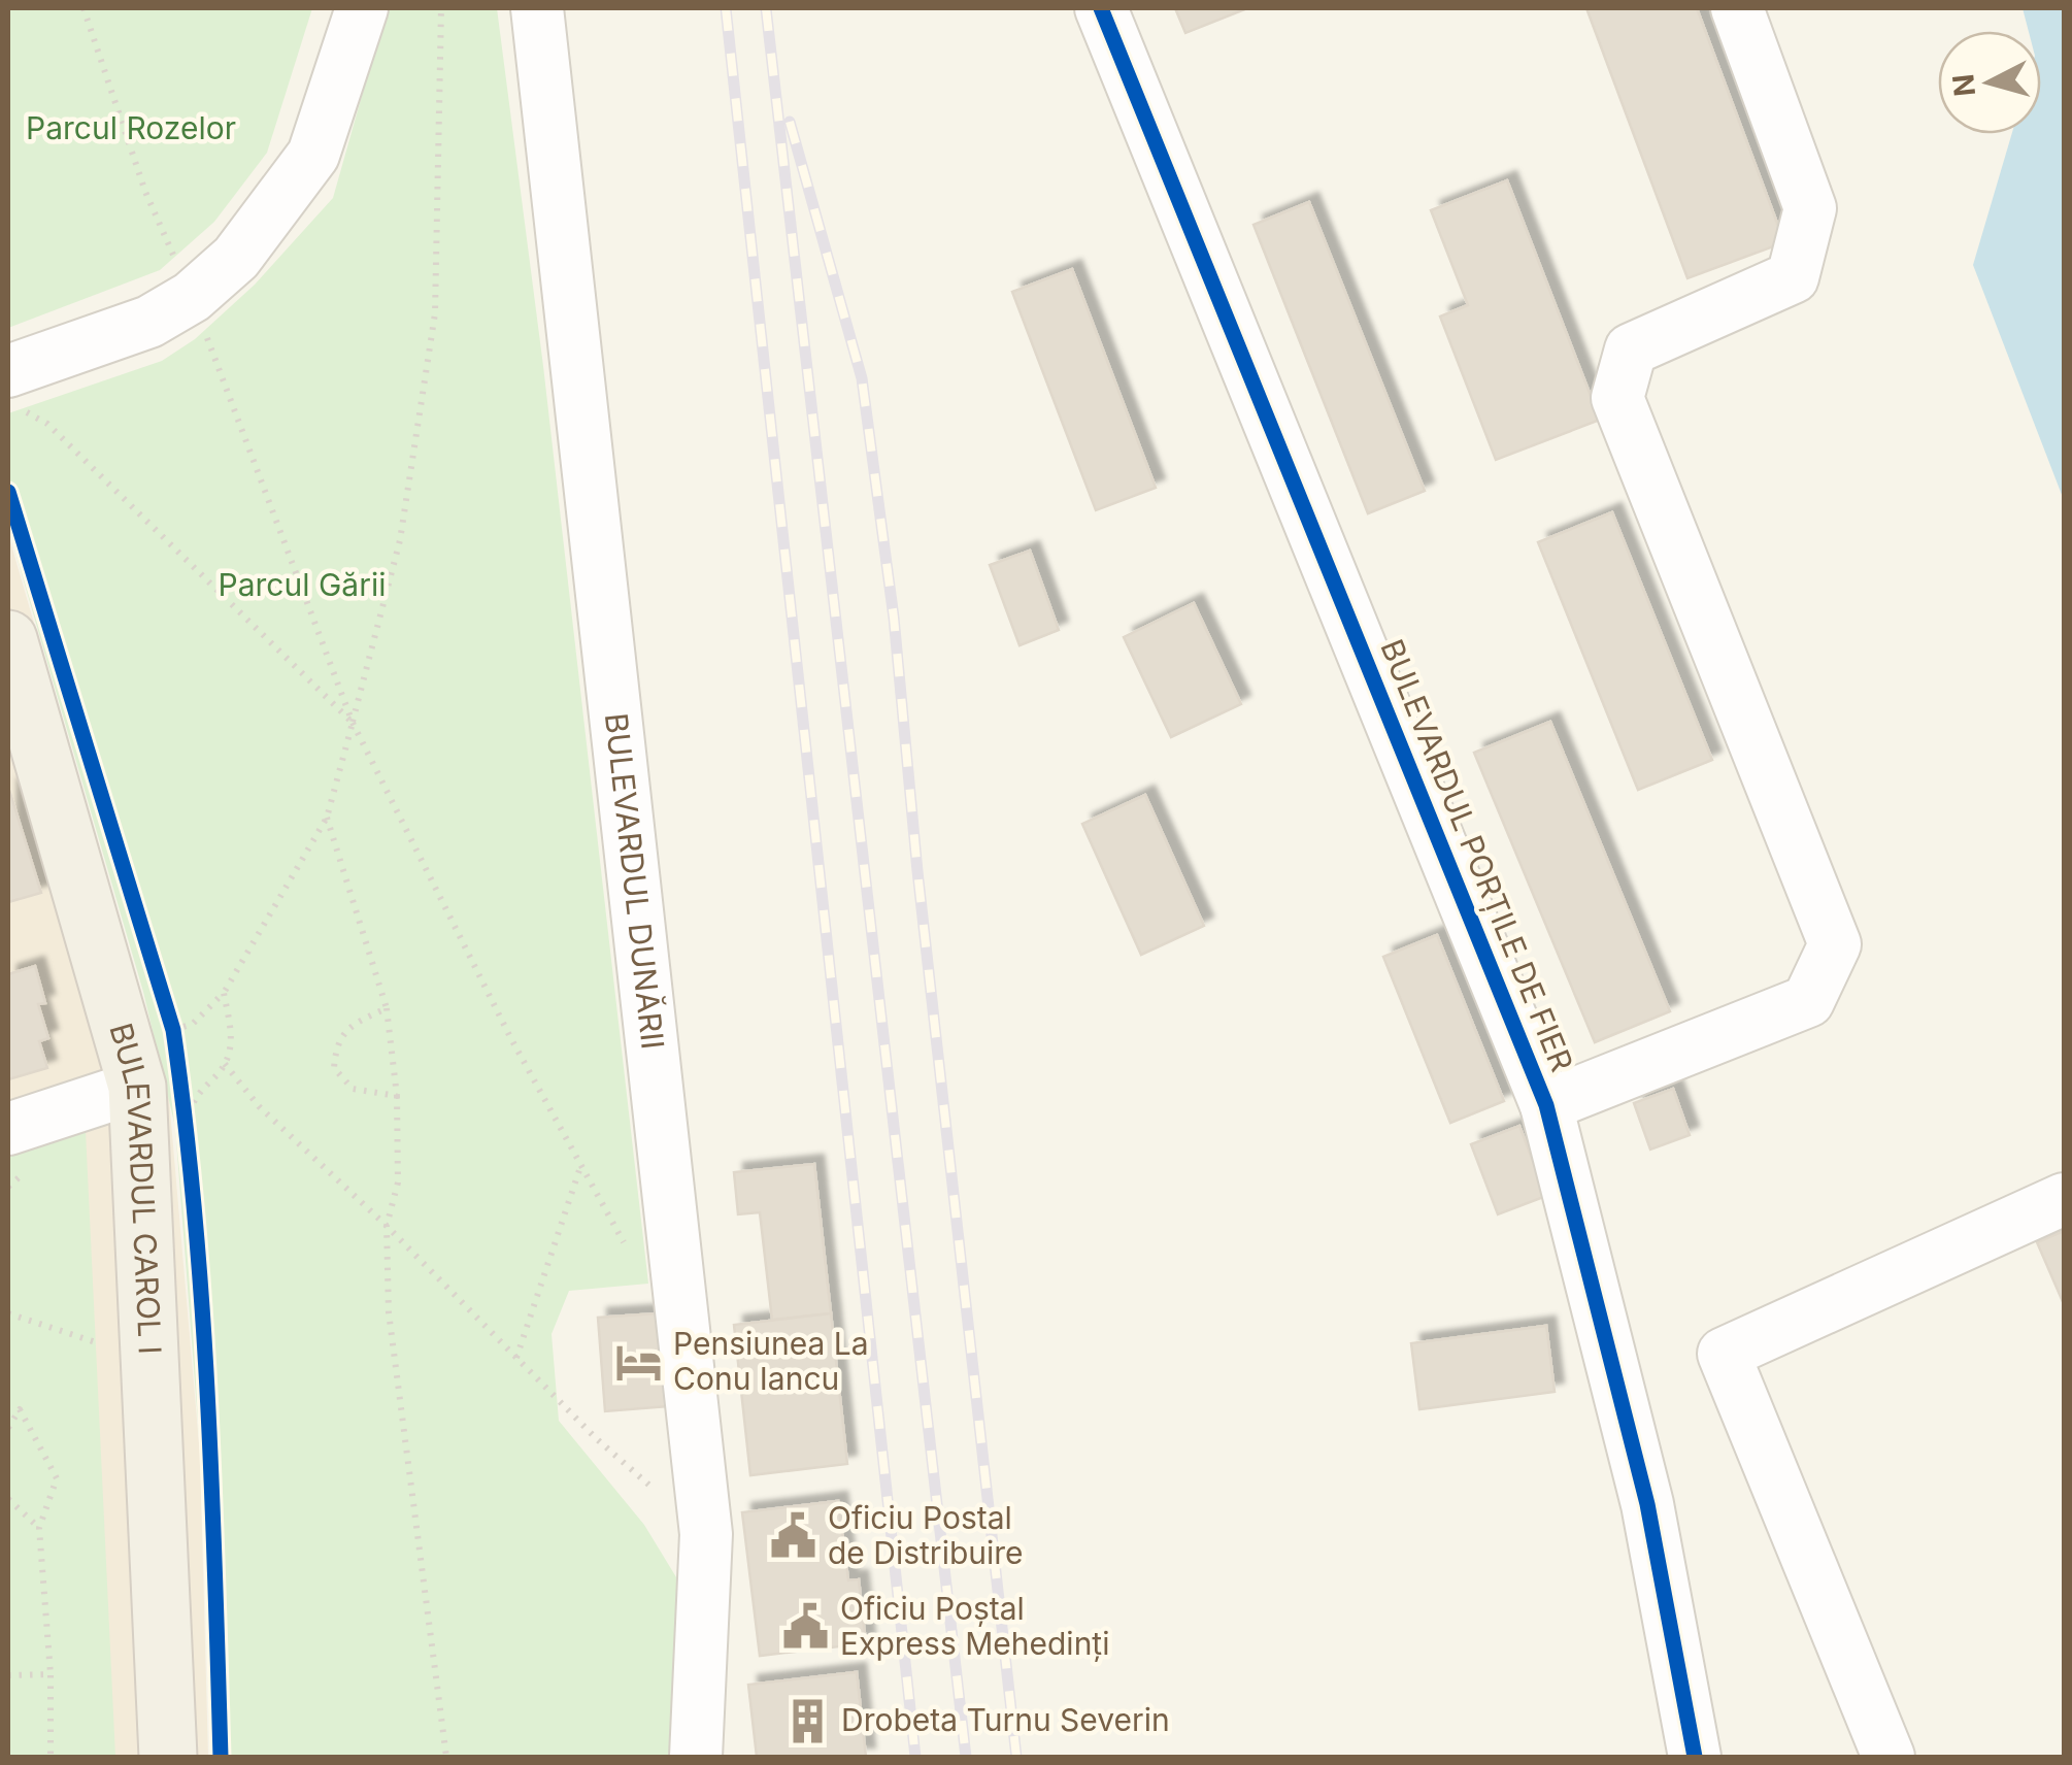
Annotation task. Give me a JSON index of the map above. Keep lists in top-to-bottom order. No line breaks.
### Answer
{"streets":{"main road":["BULEVARDUL CAROL I"],"street":["BULEVARDUL PORȚILE DE FIER","BULEVARDUL DUNĂRII"]},"parks":["Parcul Rozelor","Parcul Gării"],"places":{"hotel":["Pensiunea La Conu Iancu"],"public building":["Oficiu Postal de Distribuire","Oficiu Poștal Express Mehedinți"],"building":["Drobeta Turnu Severin"]},"north":"left"}
